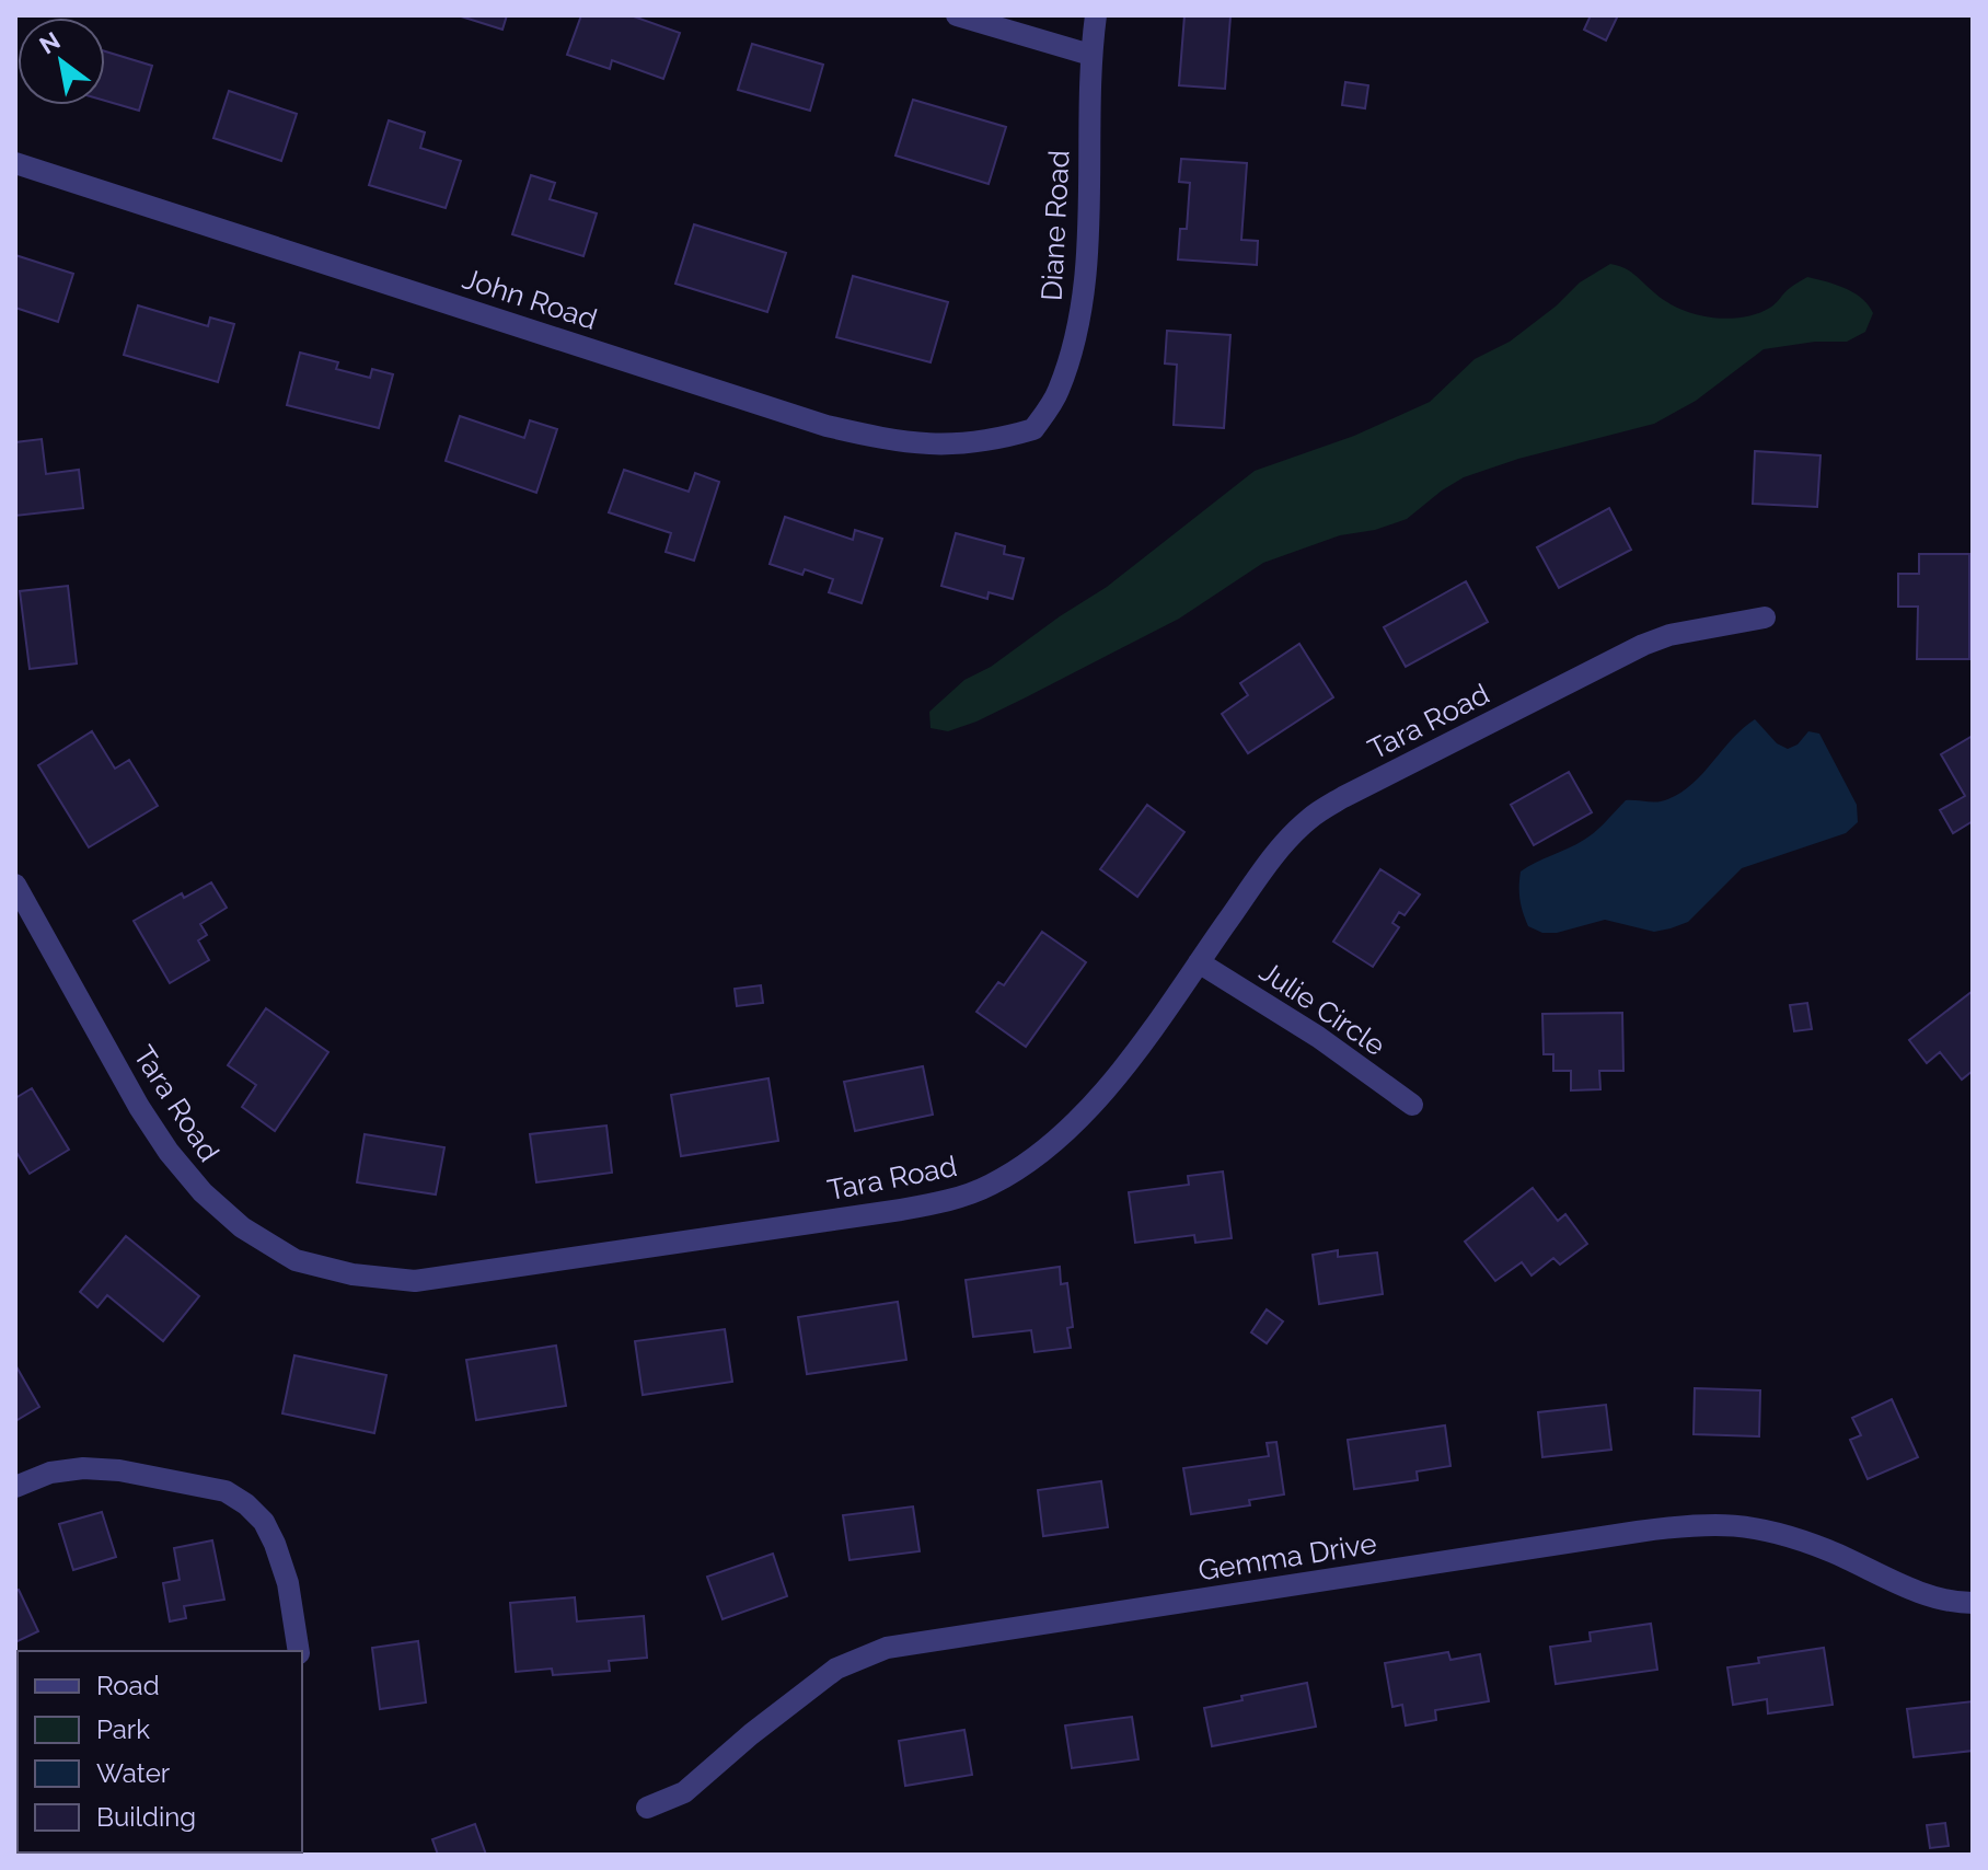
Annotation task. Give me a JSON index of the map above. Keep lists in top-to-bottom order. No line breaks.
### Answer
{"streets":{"street":["Diane Road","John Road","Tara Road","Julie Circle","Gemma Drive"]},"crossings":[["Diane Road","John Road"],["Tara Road","Julie Circle"]],"legend":["Road","Park","Water","Building"],"north":"top left"}
